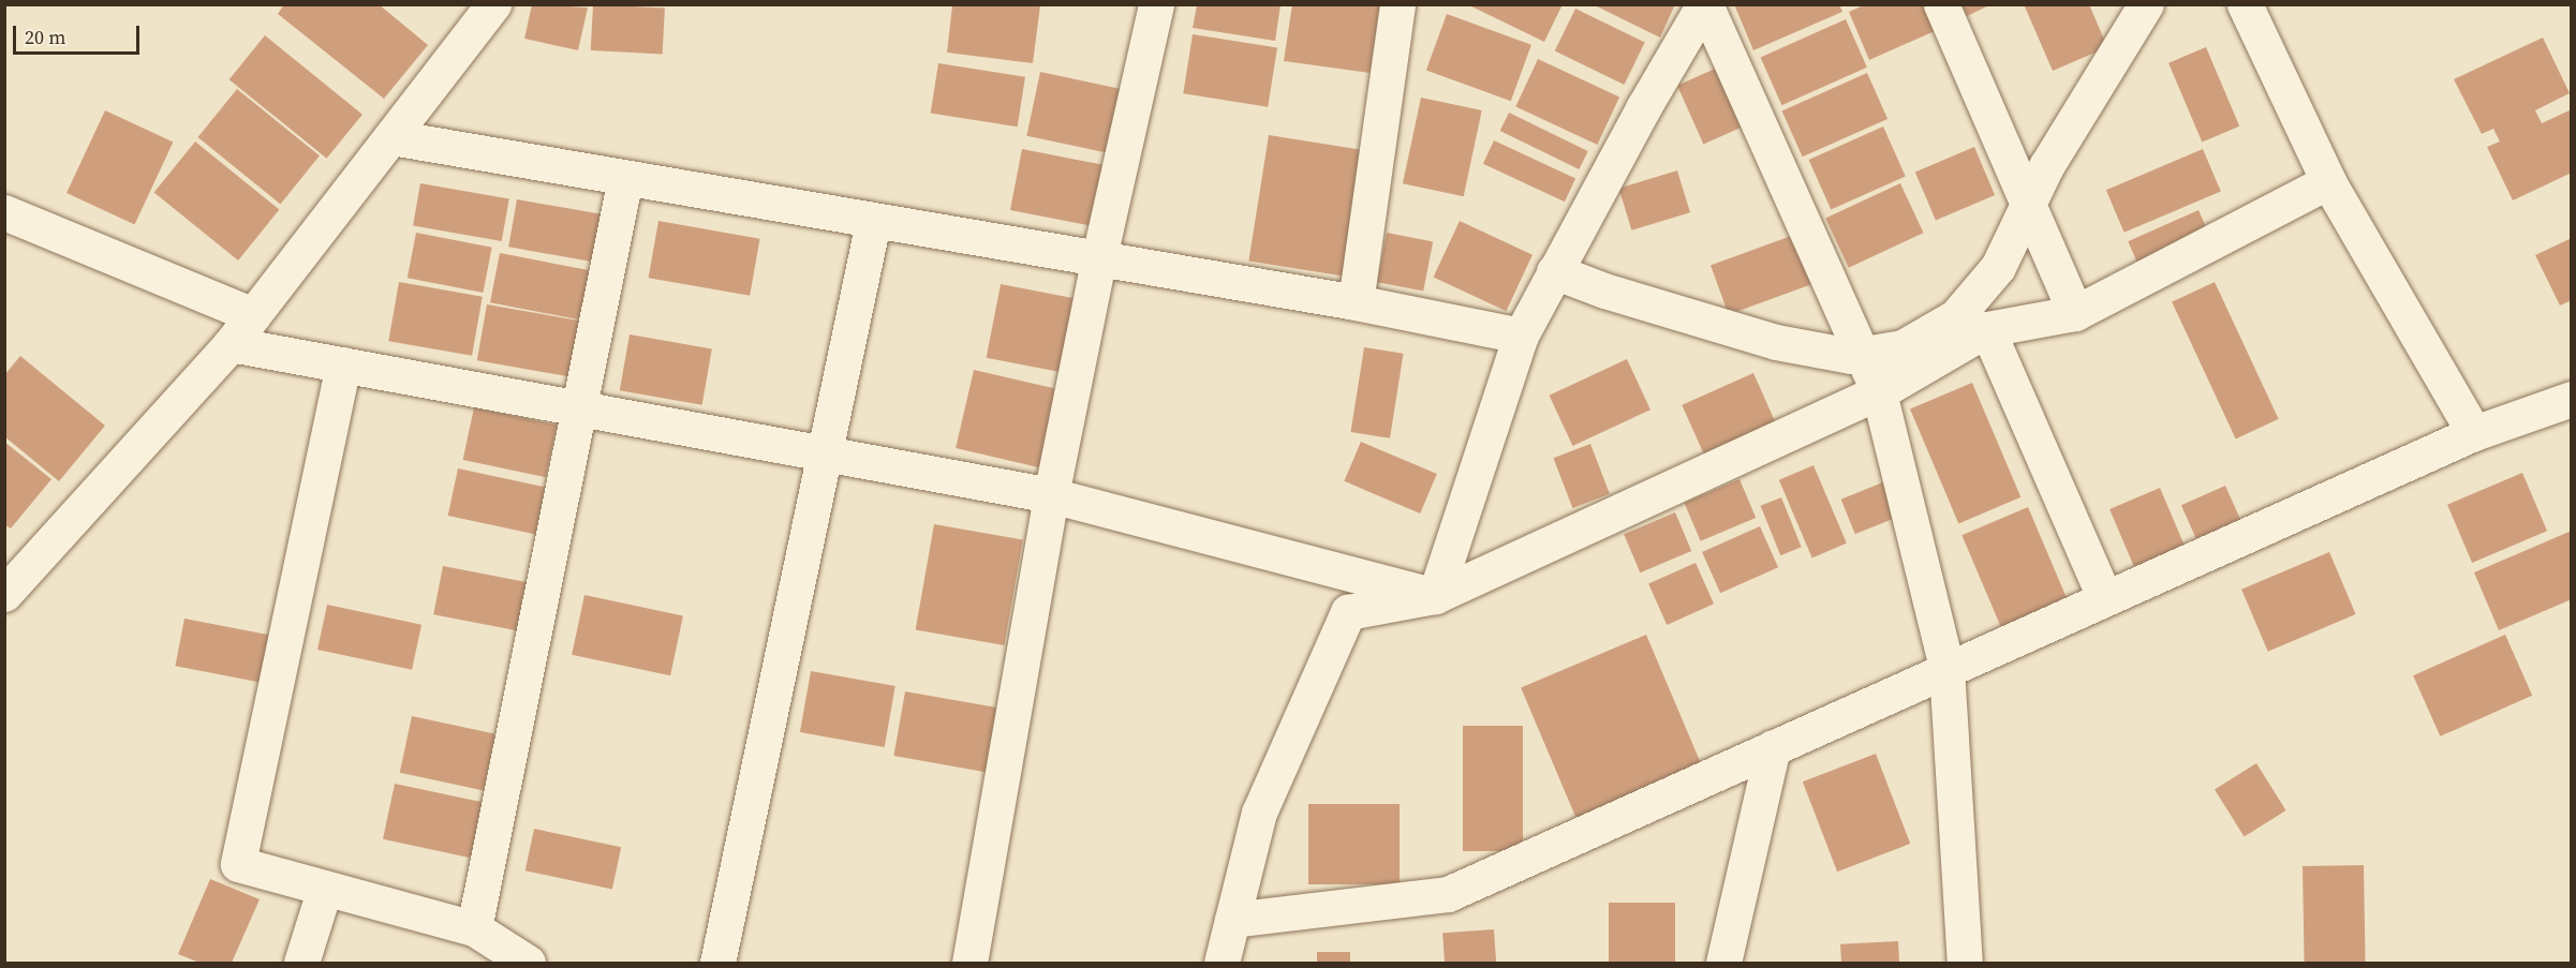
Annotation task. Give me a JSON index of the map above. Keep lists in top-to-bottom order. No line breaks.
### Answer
{"scale_bar":"20 m"}
